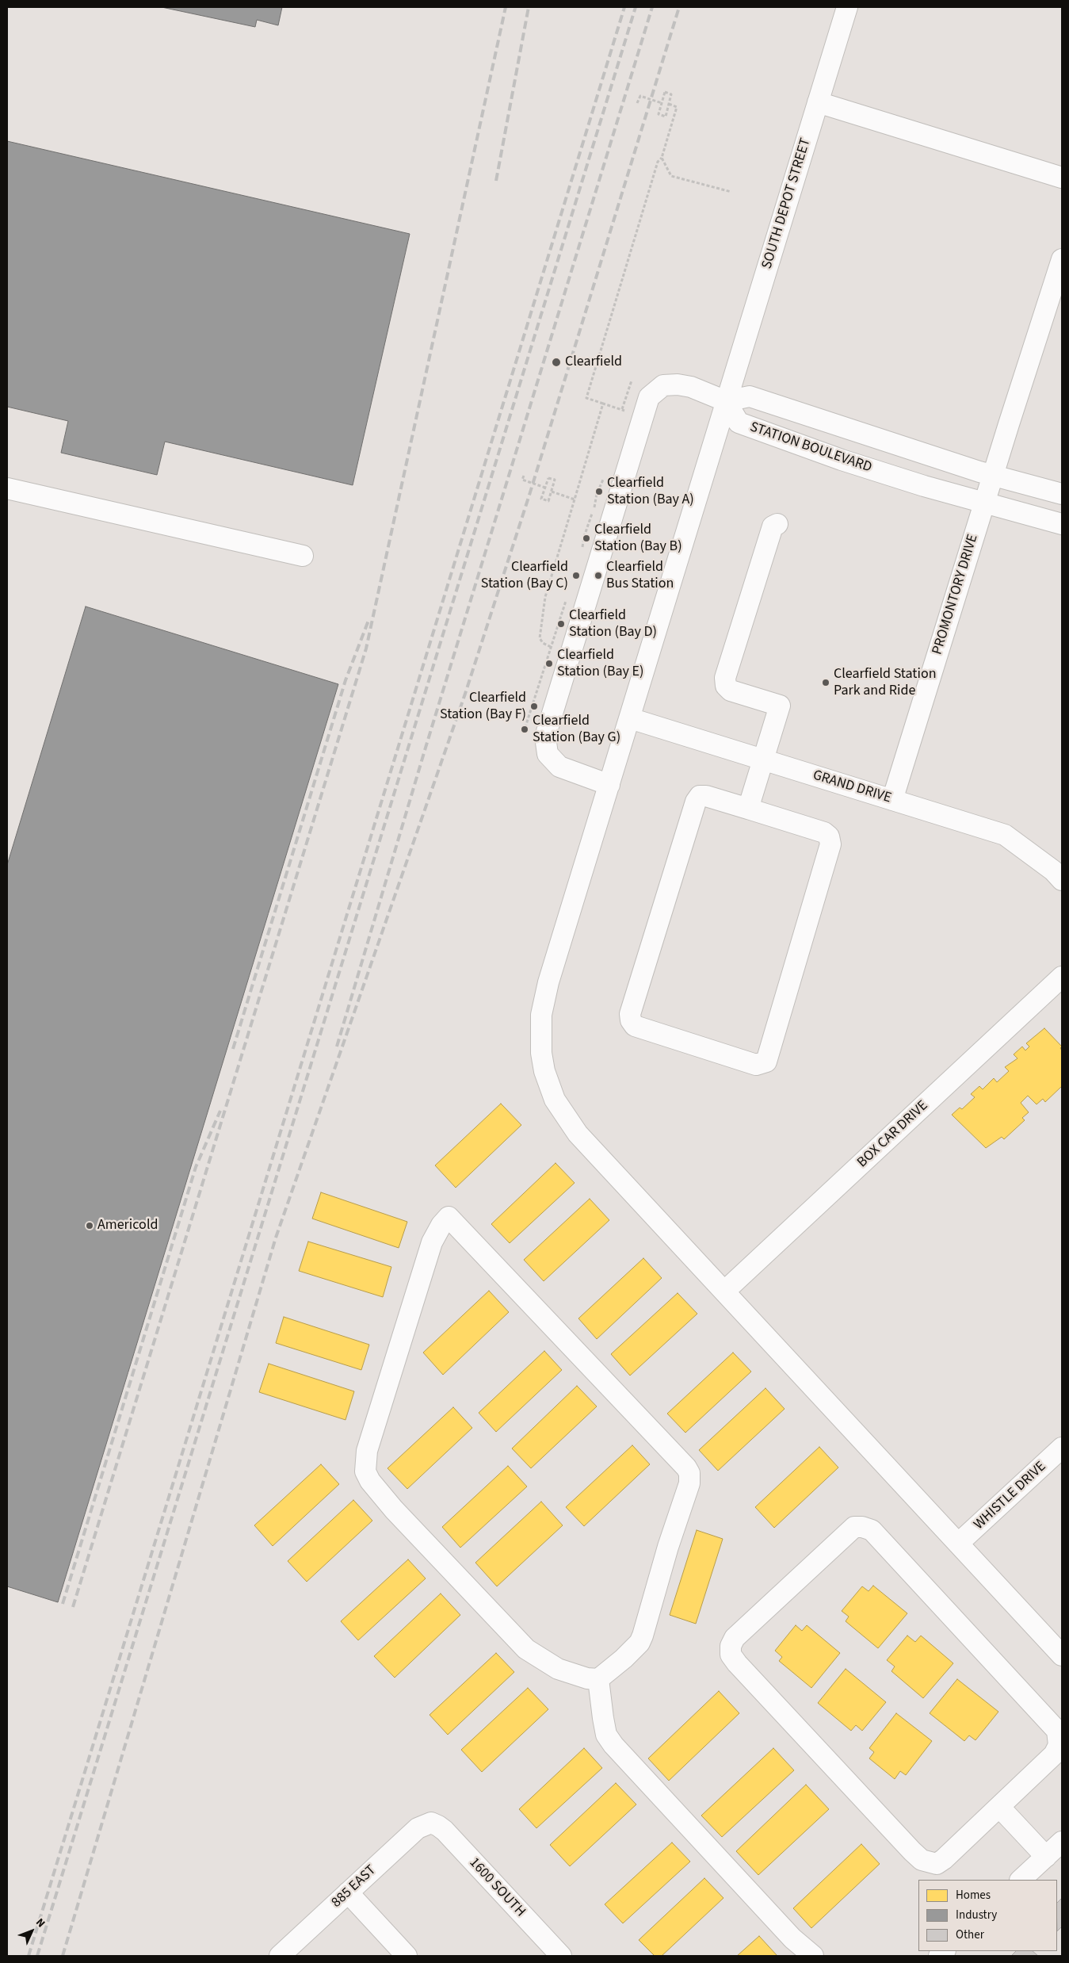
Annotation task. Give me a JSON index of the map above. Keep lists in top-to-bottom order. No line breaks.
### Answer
{"streets":{"street":["SOUTH DEPOT STREET","STATION BOULEVARD","PROMONTORY DRIVE","GRAND DRIVE","BOX CAR DRIVE","WHISTLE DRIVE","885 EAST","1600 SOUTH"]},"crossings":[["SOUTH DEPOT STREET","STATION BOULEVARD"],["SOUTH DEPOT STREET","GRAND DRIVE"],["SOUTH DEPOT STREET","BOX CAR DRIVE"],["SOUTH DEPOT STREET","WHISTLE DRIVE"],["STATION BOULEVARD","PROMONTORY DRIVE"],["PROMONTORY DRIVE","GRAND DRIVE"],["885 EAST","1600 SOUTH"]],"places":["Clearfield","Clearfield Station (Bay A)","Clearfield Station (Bay B)","Clearfield Station (Bay C)","Clearfield Bus Station","Clearfield Station (Bay D)","Clearfield Station (Bay E)","Clearfield Station Park and Ride","Clearfield Station (Bay F)","Clearfield Station (Bay G)","Americold"],"legend":["Homes","Industry","Other"],"north":"top right"}
